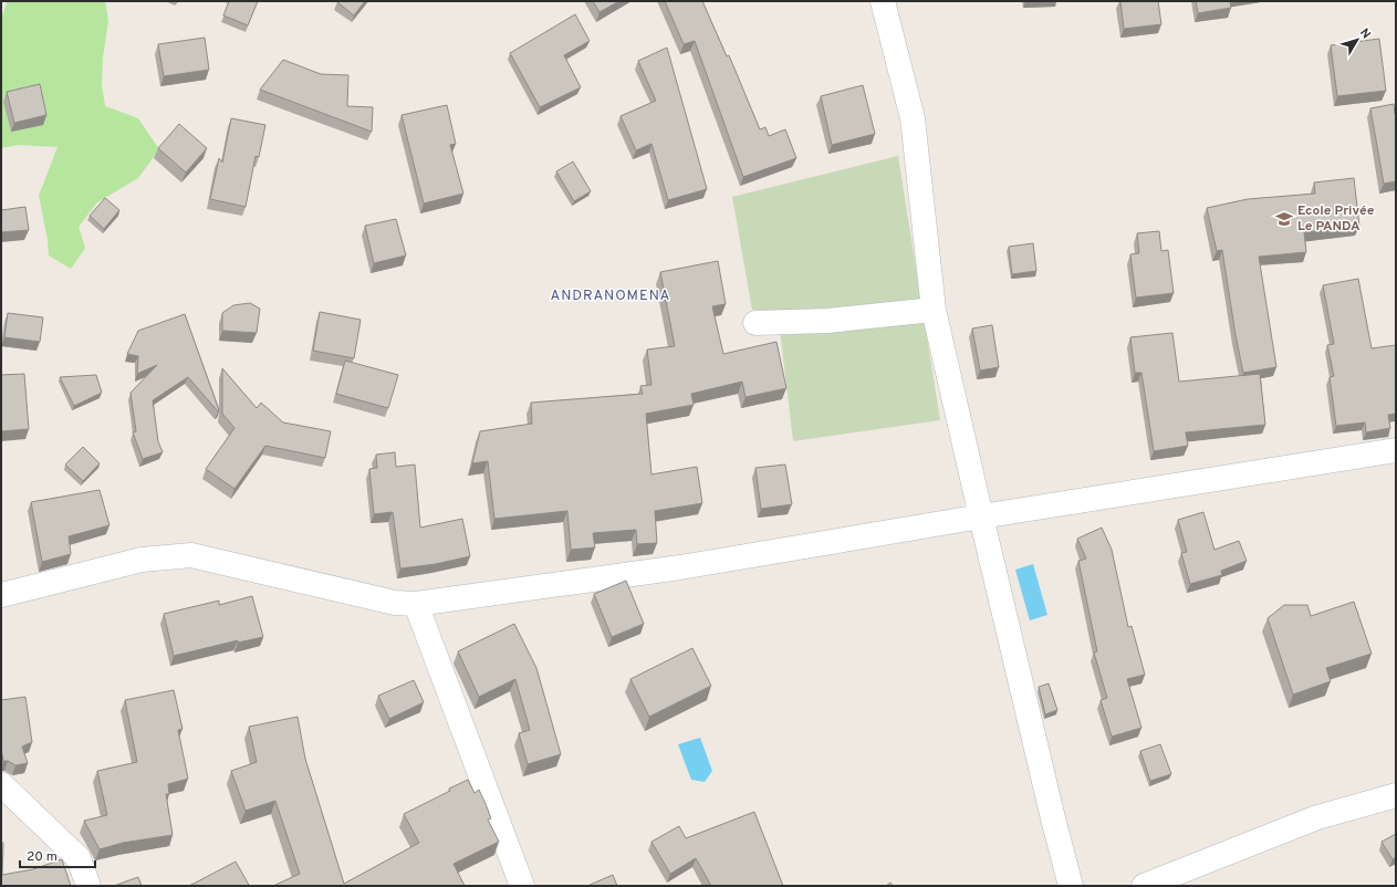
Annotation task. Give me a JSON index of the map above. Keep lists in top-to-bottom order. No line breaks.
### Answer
{"districts":["ANDRANOMENA"],"places":{"school or university":["Ecole Privée Le PANDA"]},"scale_bar":"20 m","north":"top right"}
